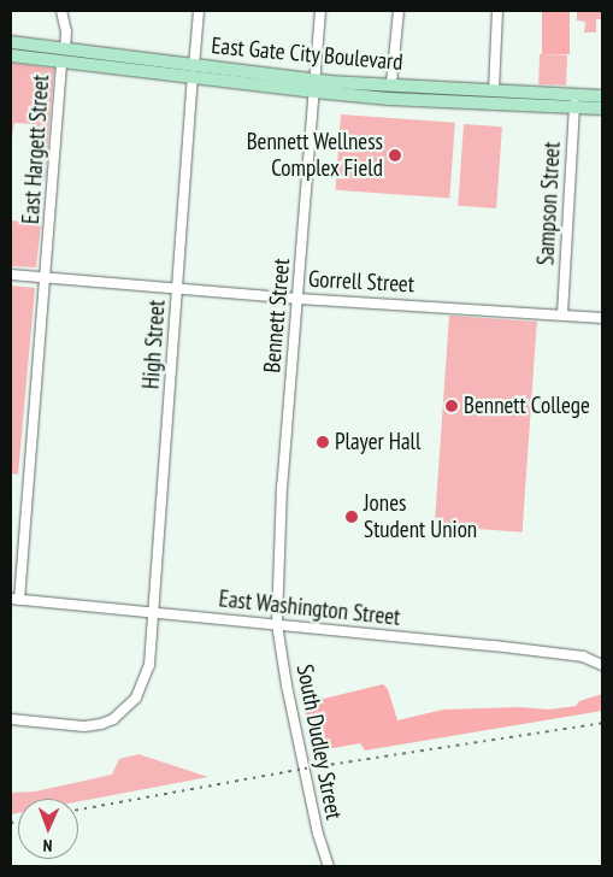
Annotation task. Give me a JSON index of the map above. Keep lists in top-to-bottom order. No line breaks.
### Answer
{"streets":{"main road":["East Gate City Boulevard"],"street":["East Hargett Street","Sampson Street","Gorrell Street","Bennett Street","High Street","East Washington Street","South Dudley Street"]},"crossings":[["East Gate City Boulevard","East Hargett Street"],["East Gate City Boulevard","Sampson Street"],["East Gate City Boulevard","Bennett Street"],["East Gate City Boulevard","High Street"],["East Hargett Street","Gorrell Street"],["East Hargett Street","East Washington Street"],["Sampson Street","Gorrell Street"],["Gorrell Street","Bennett Street"],["Gorrell Street","High Street"],["Bennett Street","East Washington Street"],["Bennett Street","South Dudley Street"],["High Street","East Washington Street"],["East Washington Street","South Dudley Street"]],"places":["Bennett Wellness Complex Field","Bennett College","Player Hall","Jones Student Union"],"north":"bottom"}
